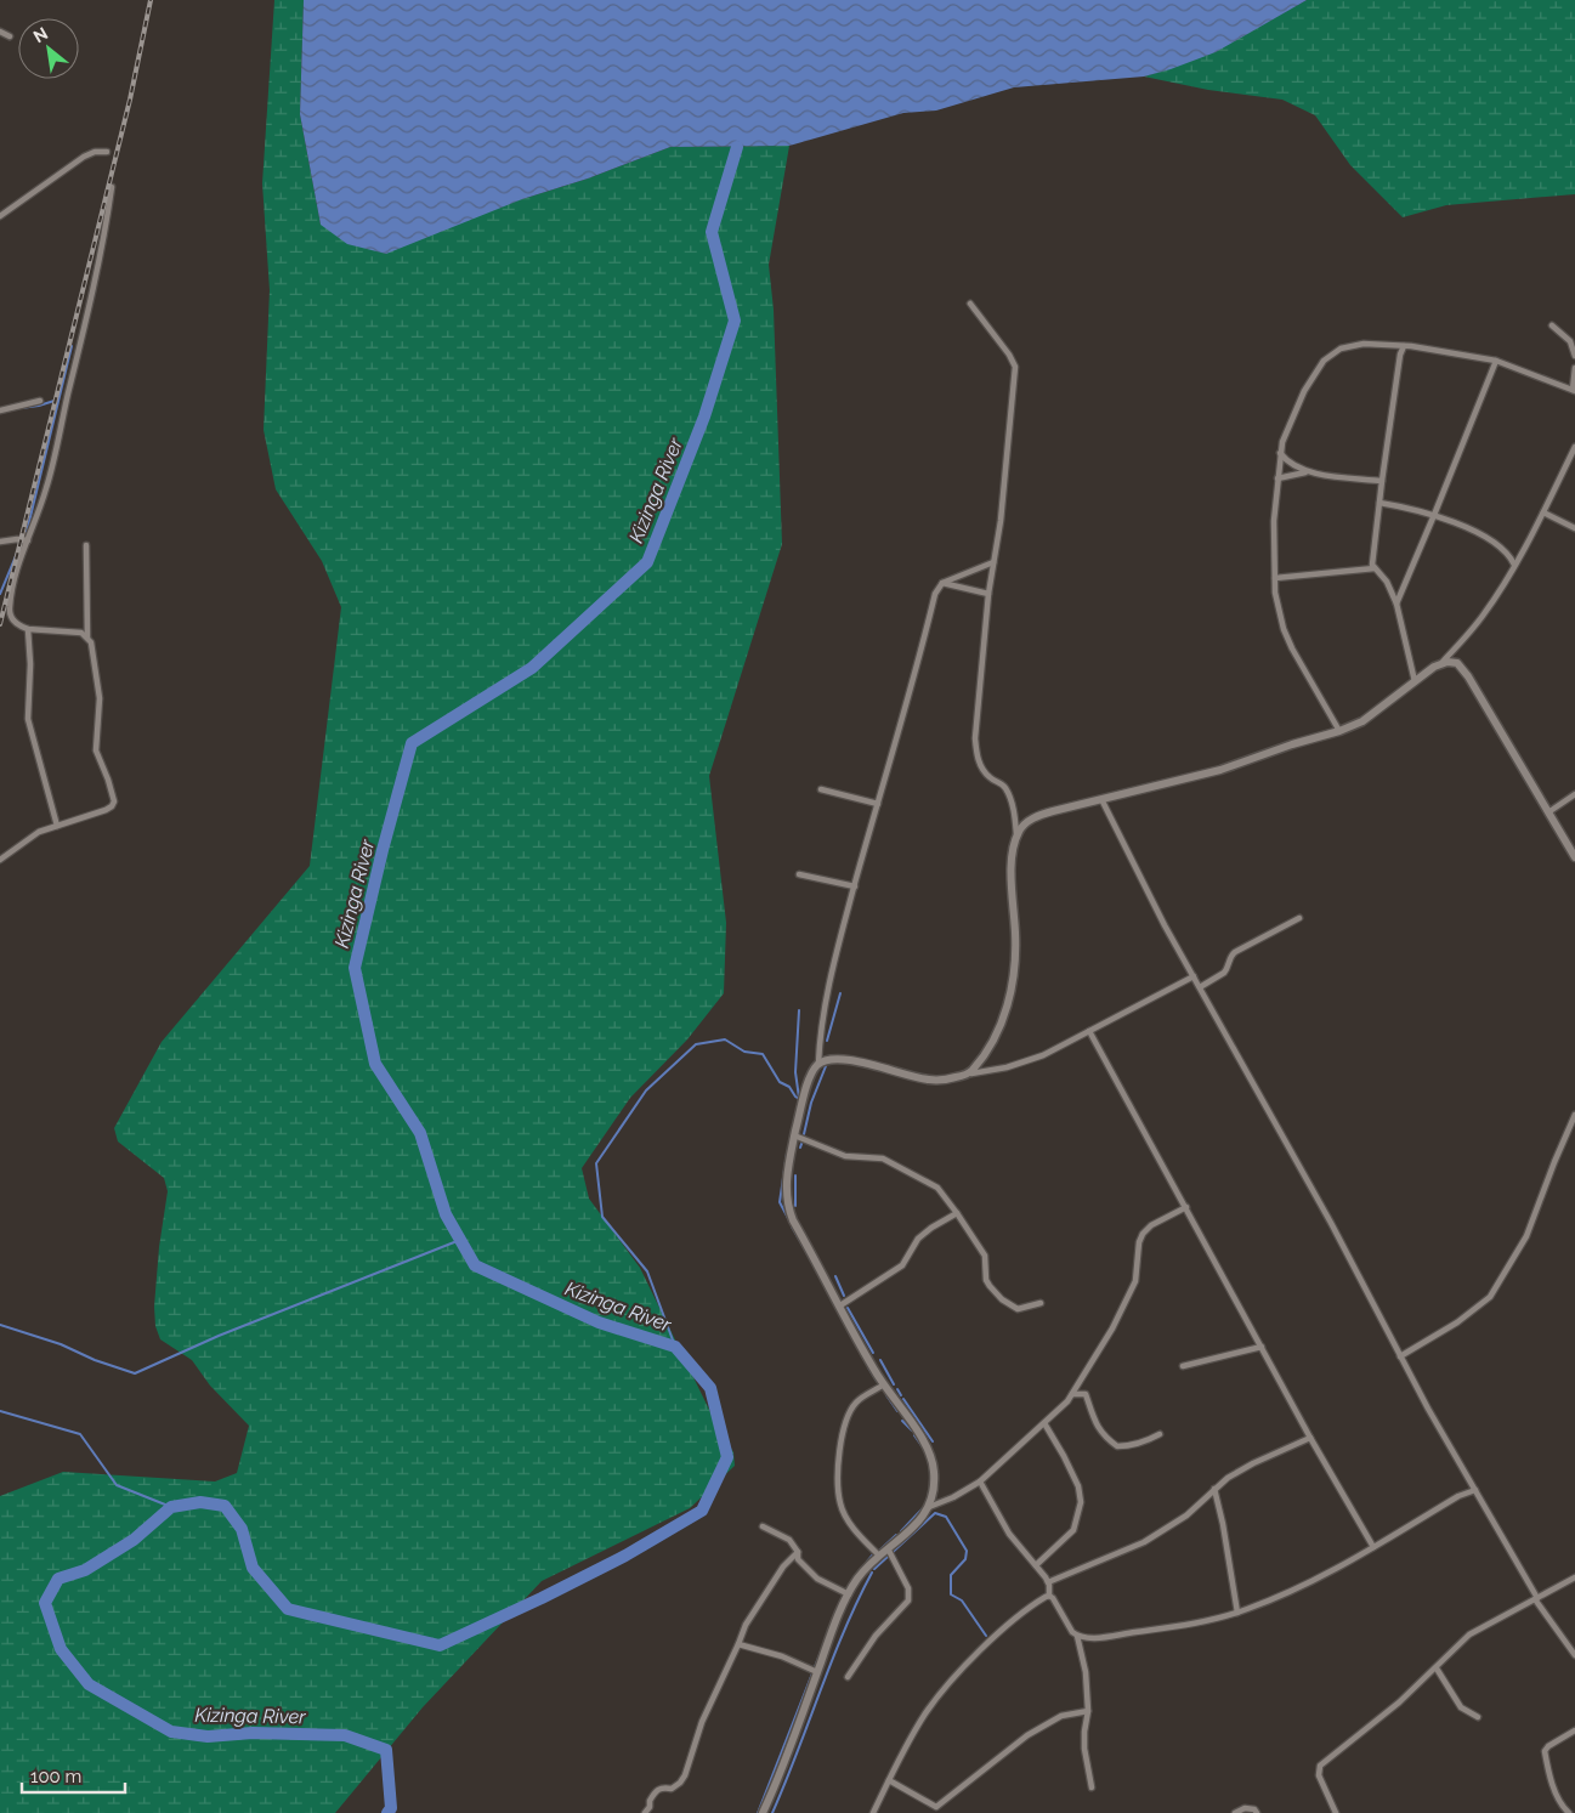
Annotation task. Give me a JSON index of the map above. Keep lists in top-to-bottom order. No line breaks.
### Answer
{"water":["Kizinga River"],"scale_bar":"100 m","north":"top left"}
